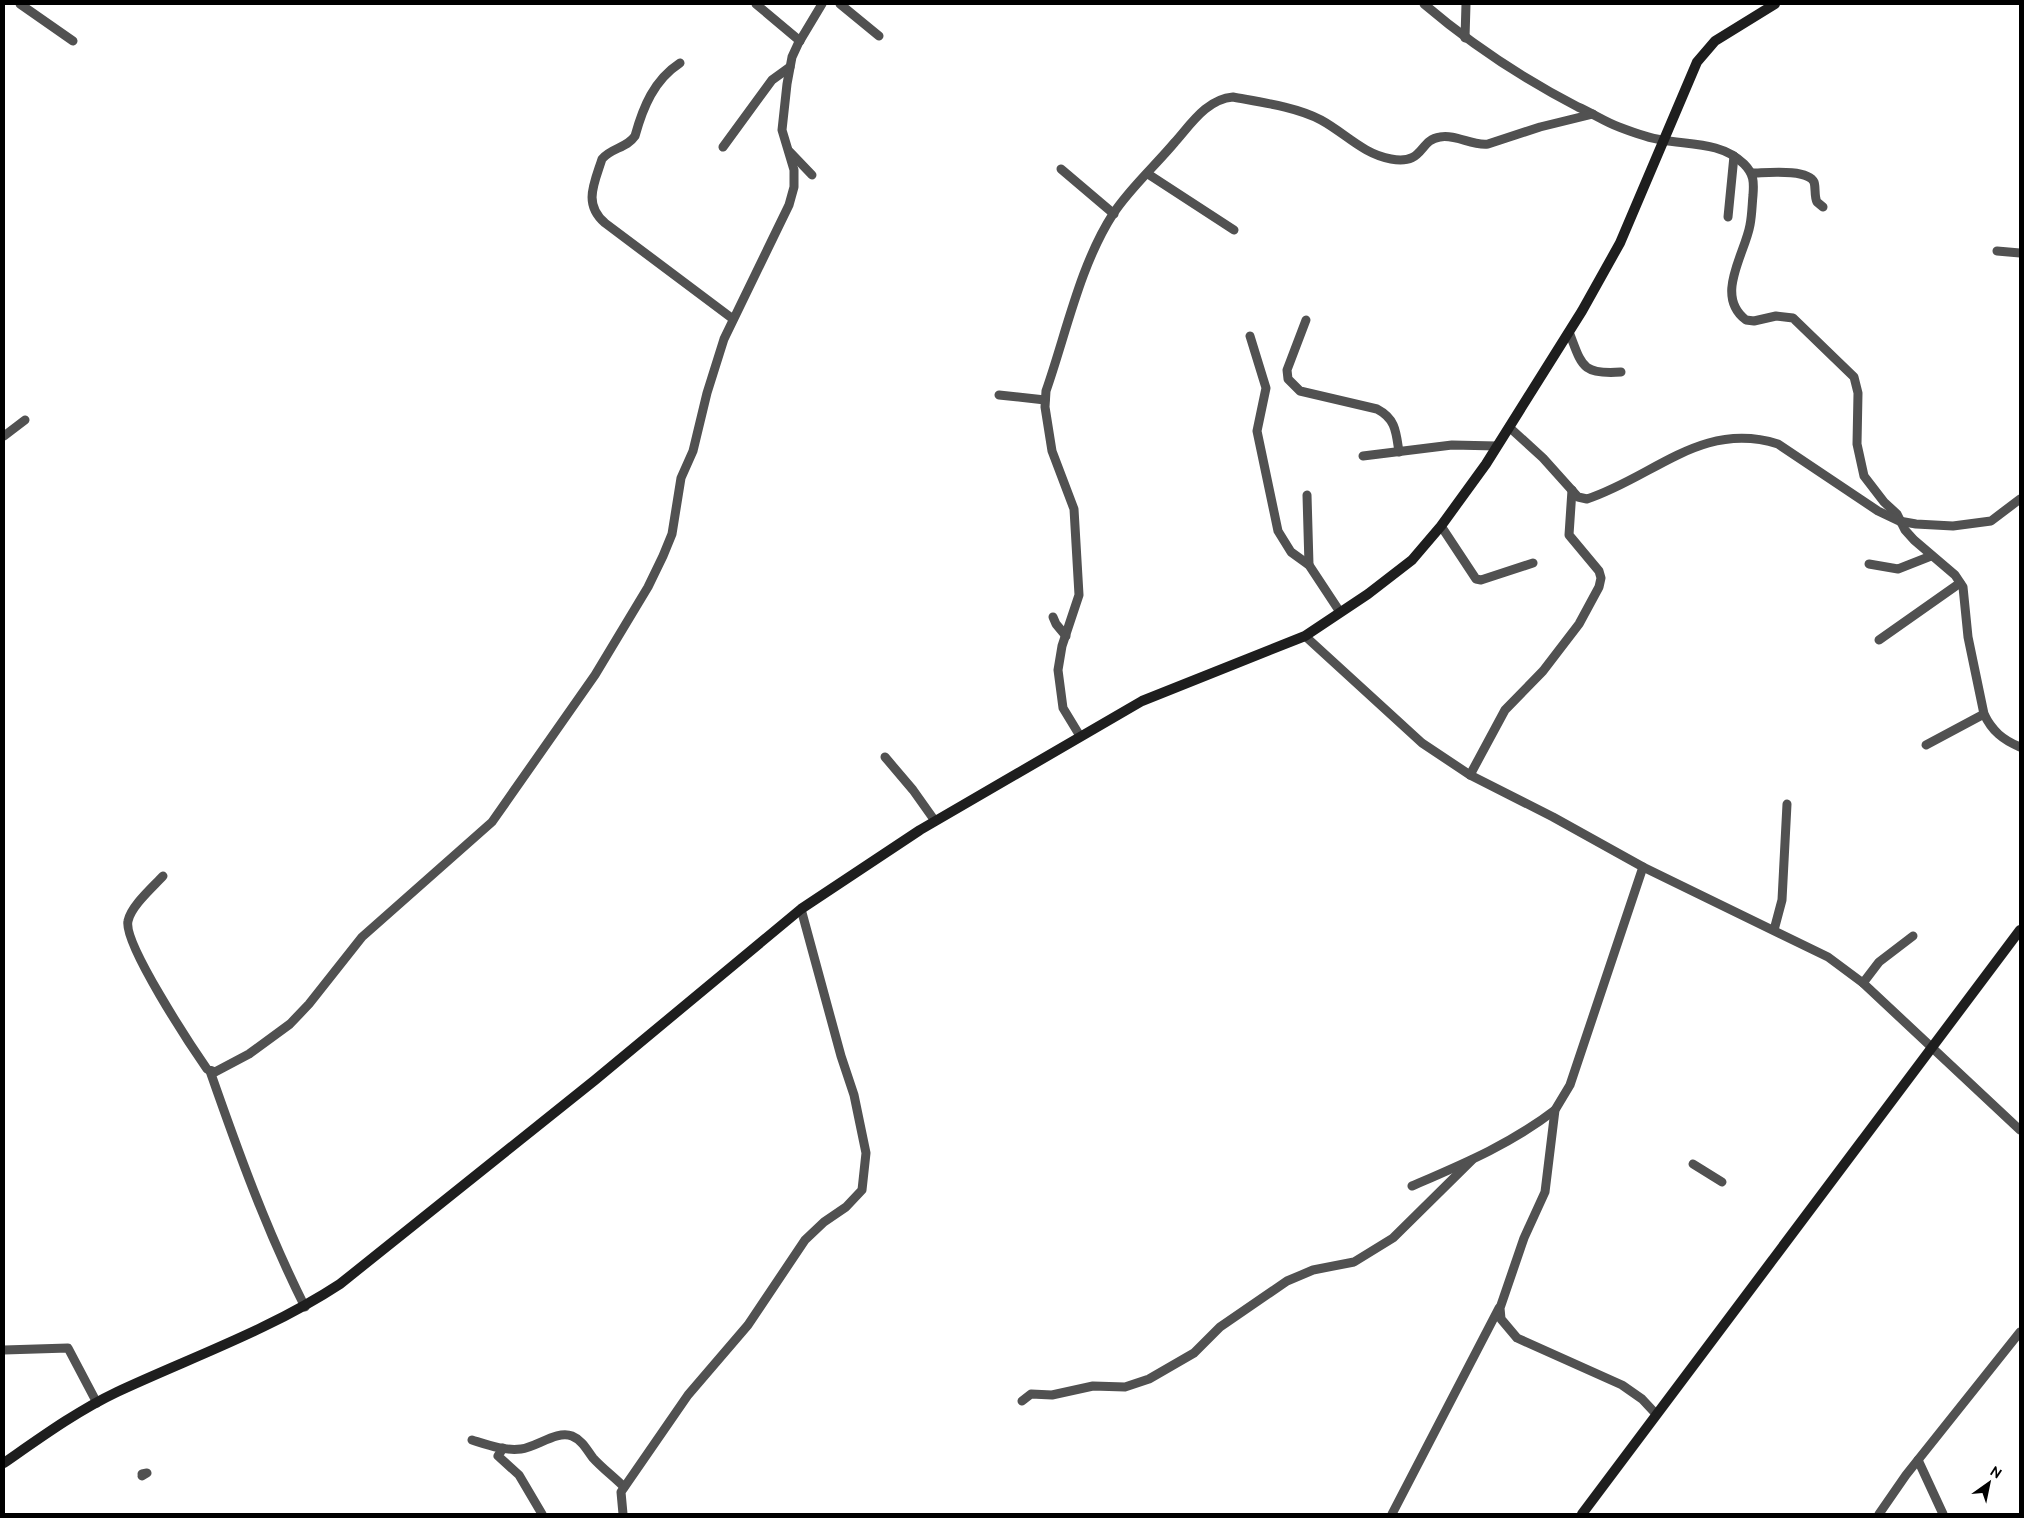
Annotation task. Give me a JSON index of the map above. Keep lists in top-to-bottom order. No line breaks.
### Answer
{"north":"top right"}
